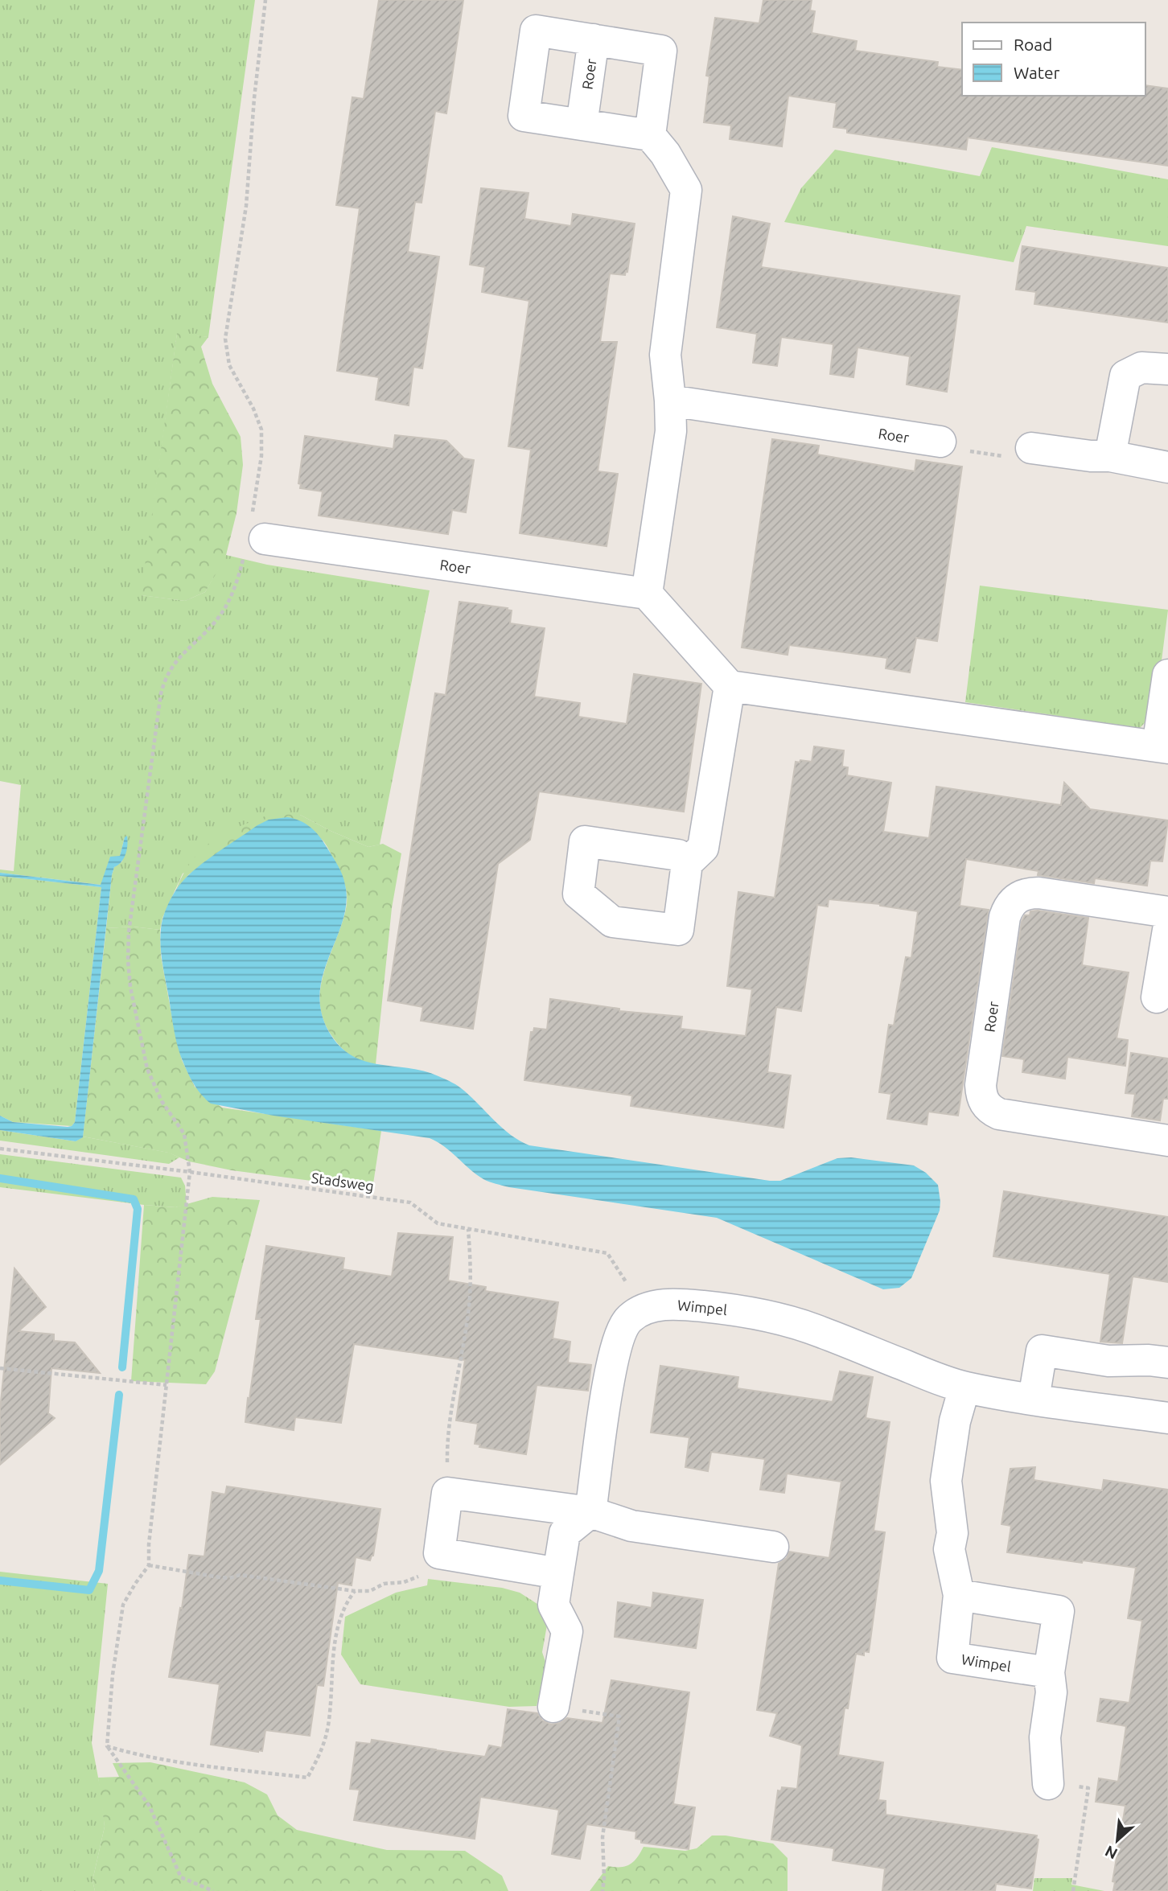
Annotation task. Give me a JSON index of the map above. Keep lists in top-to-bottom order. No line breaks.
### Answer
{"streets":{"street":["Roer","Wimpel"],"path":["Stadsweg"]},"crossings":[["Stadsweg","Wimpel"]],"legend":["Road","Water"],"north":"bottom left"}
